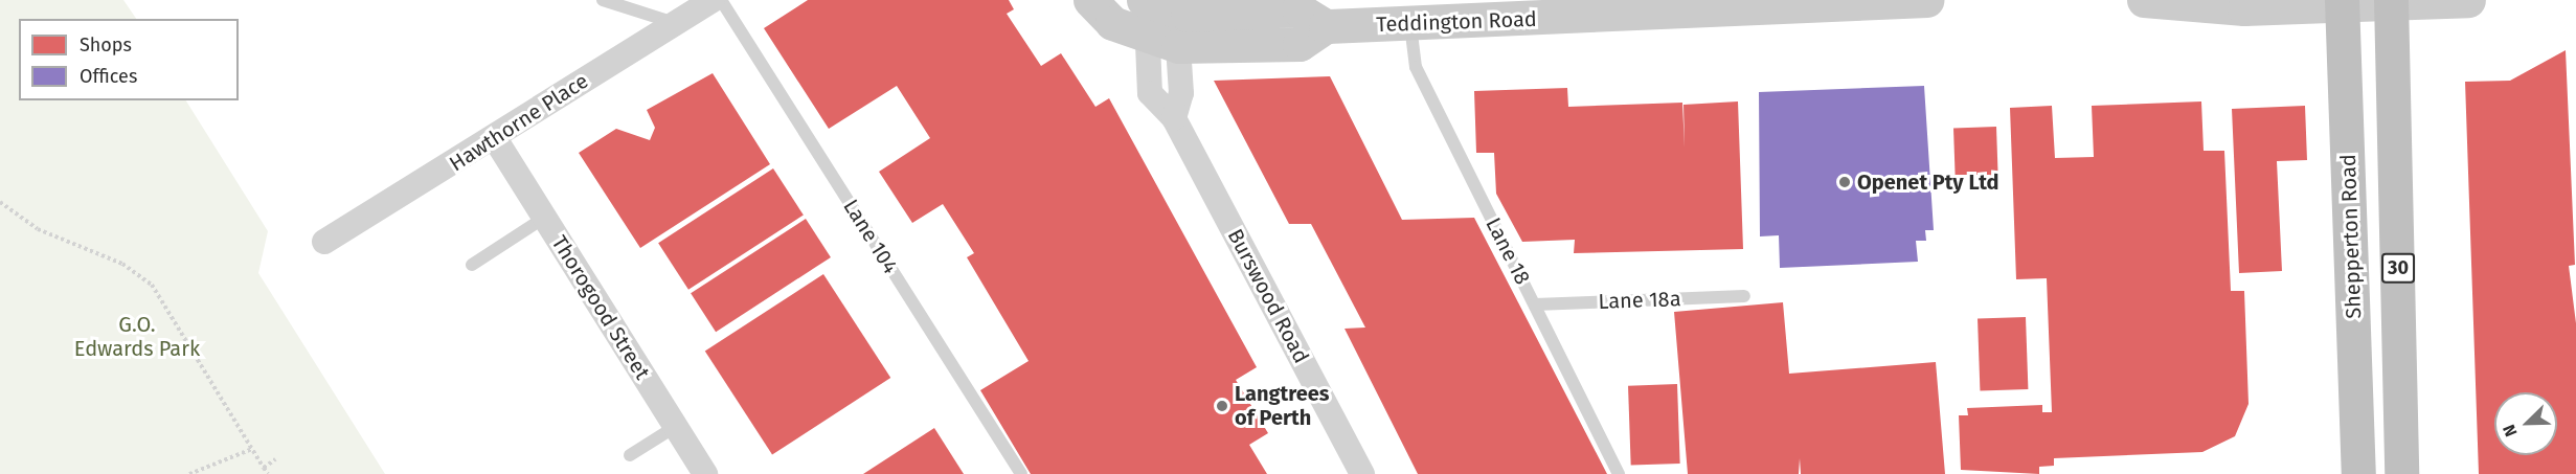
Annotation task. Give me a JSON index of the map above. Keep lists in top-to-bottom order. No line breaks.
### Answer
{"streets":{"highway":["Shepperton Road","30"],"main road":["Teddington Road"],"street":["Hawthorne Place","Burswood Road","Thorogood Street"],"lane":["Lane 104","Lane 18","Lane 18a"]},"crossings":[["Teddington Road","Lane 18"],["Teddington Road","Burswood Road"],["Hawthorne Place","Thorogood Street"],["Lane 18","Lane 18a"]],"parks":["G.O. Edwards Park"],"places":["Openet Pty Ltd","Langtrees of Perth"],"legend":["Shops","Offices"],"north":"bottom left"}
